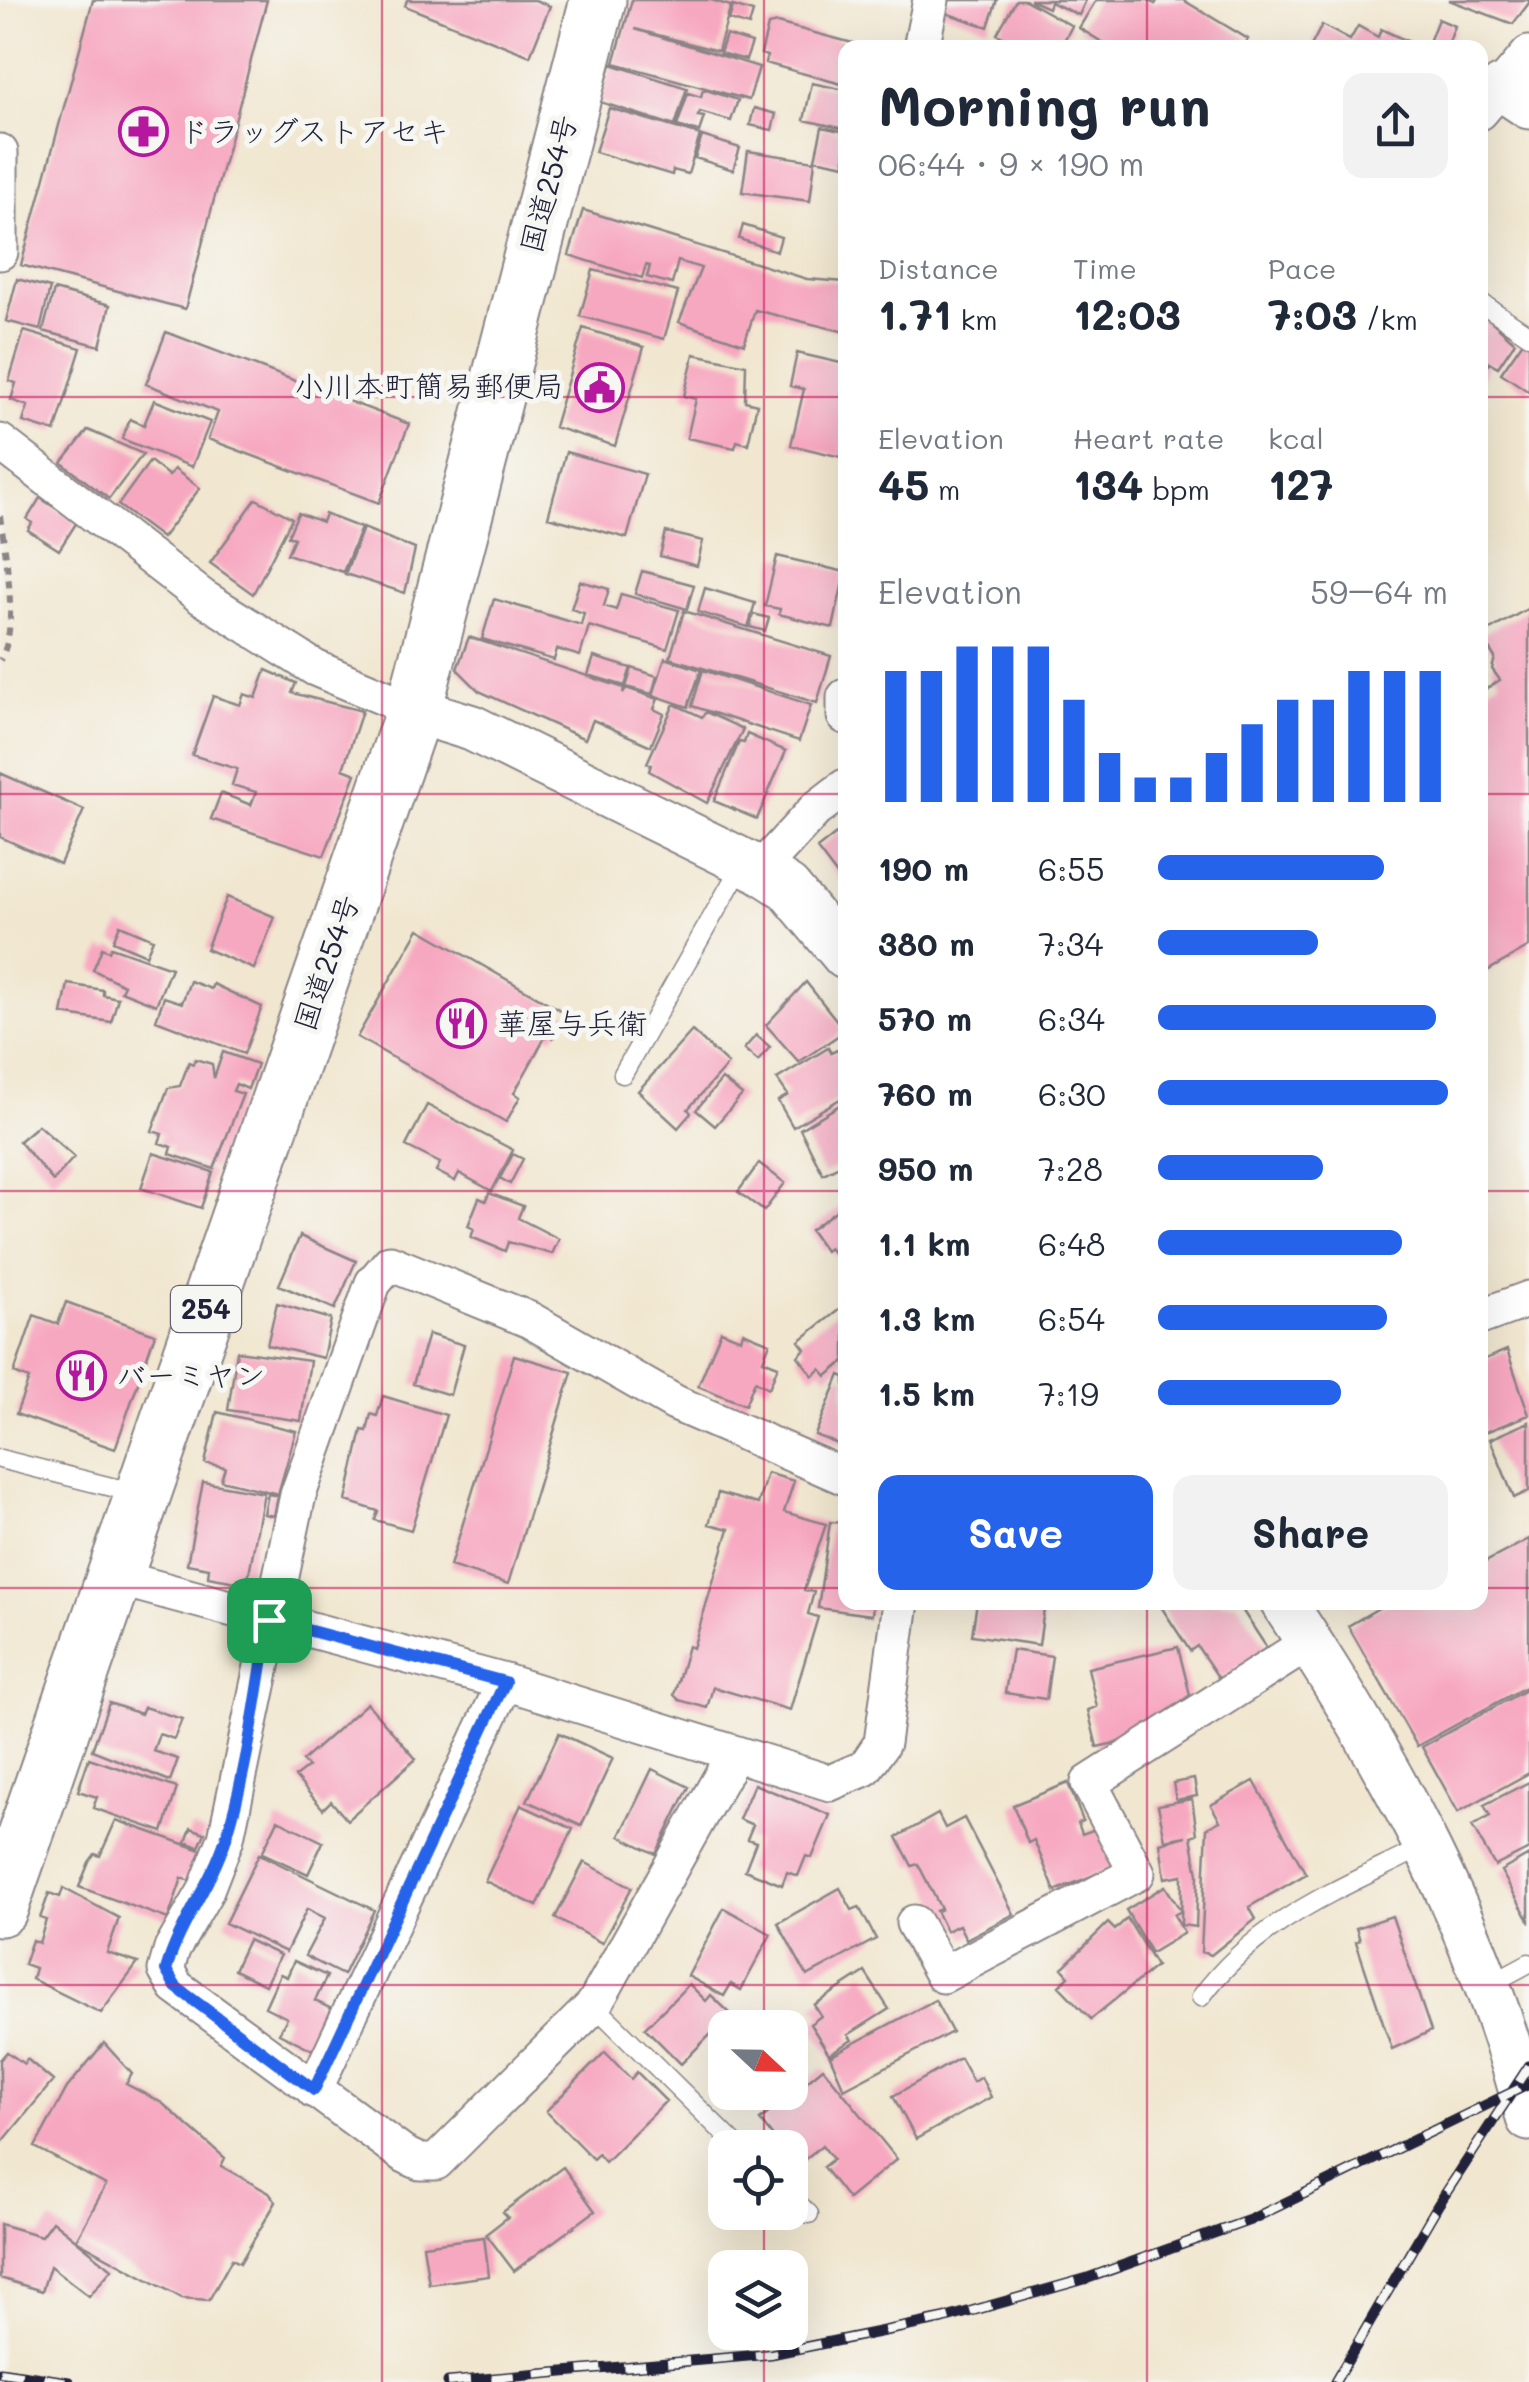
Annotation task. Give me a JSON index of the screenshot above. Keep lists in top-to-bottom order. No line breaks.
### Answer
{"streets":{"highway":["国道254号","254"]},"places":{"pharmacy":["ドラッグストアセキ"],"public building":["小川本町簡易郵便局"],"restaurant":["華屋与兵衛","バーミヤン"]},"north":"right","page":{"heading":["Morning run","06:44 · 9 × 190 m"],"stats":[["Distance","1.71 km"],["Time","12:03"],["Pace","7:03 /km"],["Elevation","45 m"],["Heart rate","134 bpm"],["kcal","127"]],"chart":["Elevation","59–64 m"],"list":[{"name":"190 m","note":"6:55"},{"name":"380 m","note":"7:34"},{"name":"570 m","note":"6:34"},{"name":"760 m","note":"6:30"},{"name":"950 m","note":"7:28"},{"name":"1.1 km","note":"6:48"},{"name":"1.3 km","note":"6:54"},{"name":"1.5 km","note":"7:19"}],"buttons":["Save","Share"]}}
